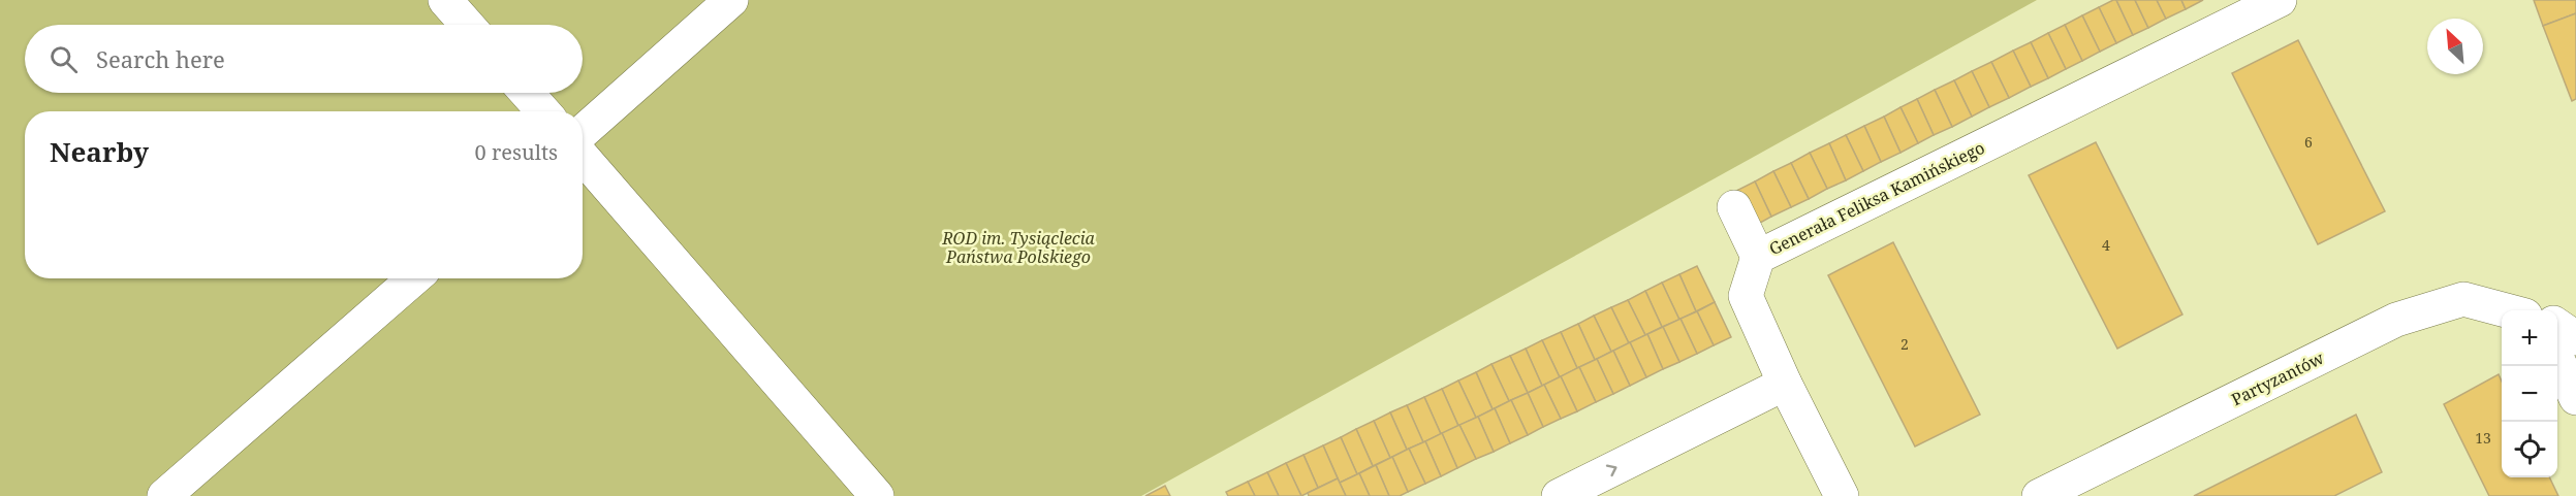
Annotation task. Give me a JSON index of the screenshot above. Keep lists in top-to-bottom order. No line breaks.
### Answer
{"streets":{"street":["Generała Feliksa Kamińskiego","Partyzantów"]},"parks":["ROD im. Tysiąclecia Państwa Polskiego"],"house_numbers":["6","4","2","13"],"north":"top left","page":{"search":"Search here","heading":["Nearby","0 results"],"map_buttons":["+","−"]}}
